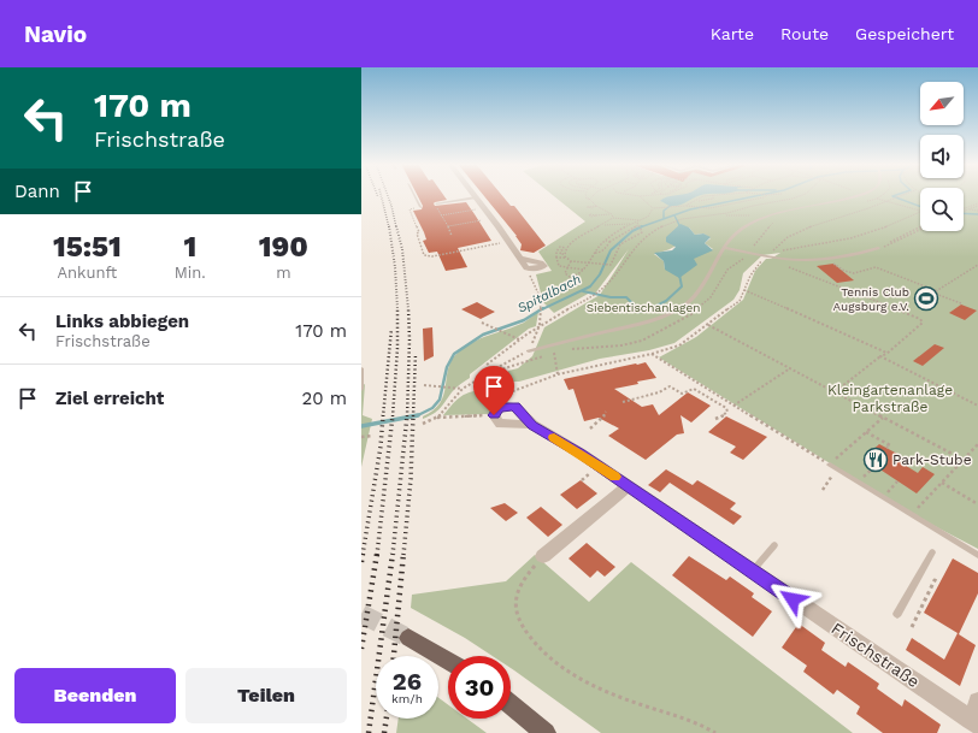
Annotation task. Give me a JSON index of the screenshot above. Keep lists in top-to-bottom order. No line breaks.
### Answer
{"streets":{"street":["Frischstraße"]},"water":["Spitalbach"],"parks":["Siebentischanlagen","Kleingartenanlage Parkstraße"],"places":{"sports":["Tennis Club Augsburg e.V."],"restaurant":["Park-Stube"]},"north":"bottom left","page":{"header":"Navio","nav":["Karte","Route","Gespeichert"],"turn":["170 m","Frischstraße"],"then":"Dann","eta":["15:51","Ankunft","1","Min.","190","m"],"list":[{"name":"Links abbiegen","note":"Frischstraße","value":"170 m"},{"name":"Ziel erreicht","value":"20 m"}],"speed":"26 km/h","limit":"30","buttons":["Beenden","Teilen"]}}
